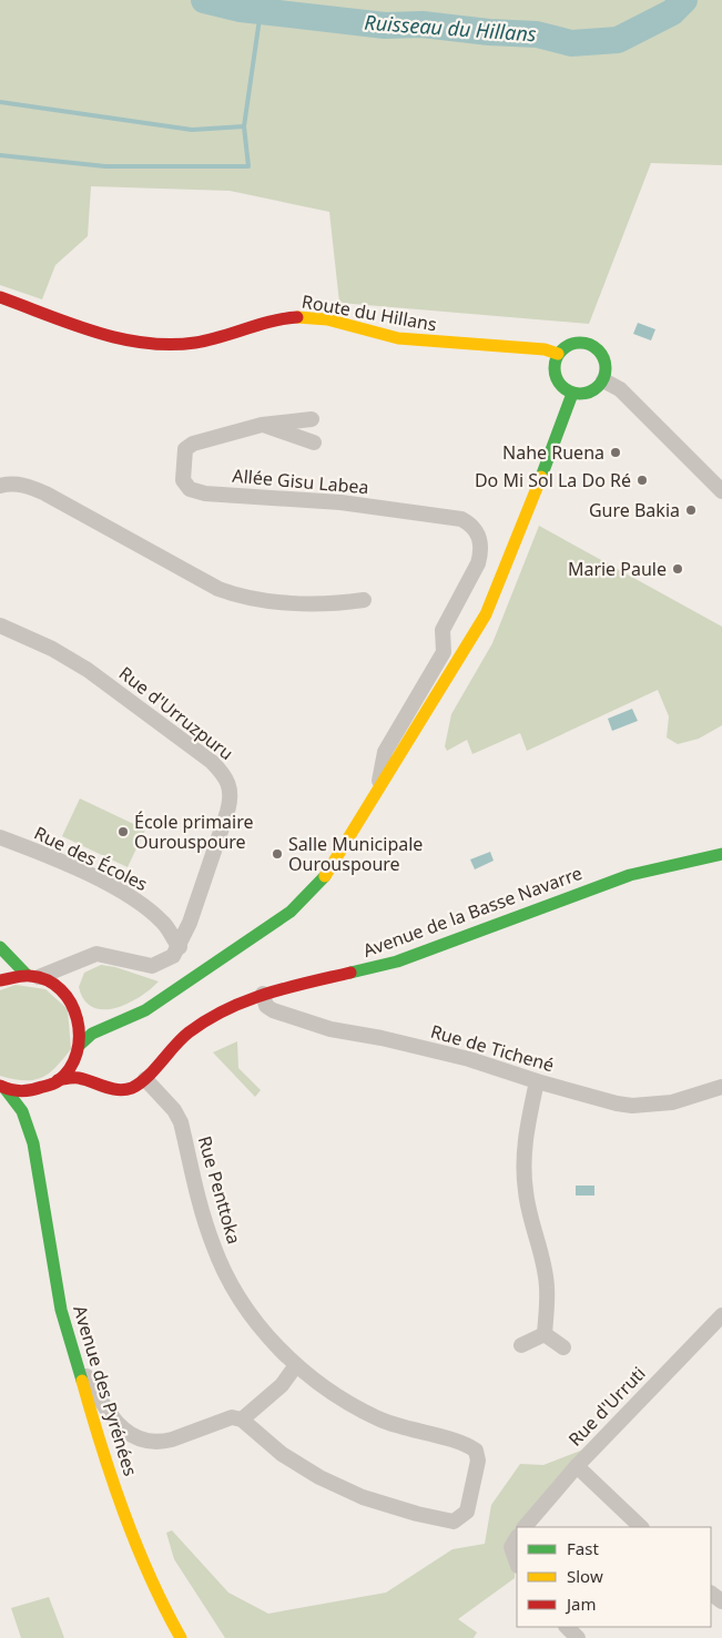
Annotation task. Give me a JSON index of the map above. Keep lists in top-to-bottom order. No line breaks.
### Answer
{"streets":{"street":["Route du Hillans","Allée Gisu Labea","Rue d'Urruzpuru","Rue des Écoles","Avenue de la Basse Navarre","Rue de Tichené","Rue Penttoka","Avenue des Pyrénées","Rue d'Urruti"]},"crossings":[["Rue d'Urruzpuru","Rue des Écoles"],["Avenue de la Basse Navarre","Rue de Tichené"],["Avenue de la Basse Navarre","Rue Penttoka"]],"water":["Ruisseau du Hillans"],"places":["Nahe Ruena","Do Mi Sol La Do Ré","Gure Bakia","Marie Paule","École primaire Ourouspoure","Salle Municipale Ourouspoure"],"legend":["Fast","Slow","Jam"]}
